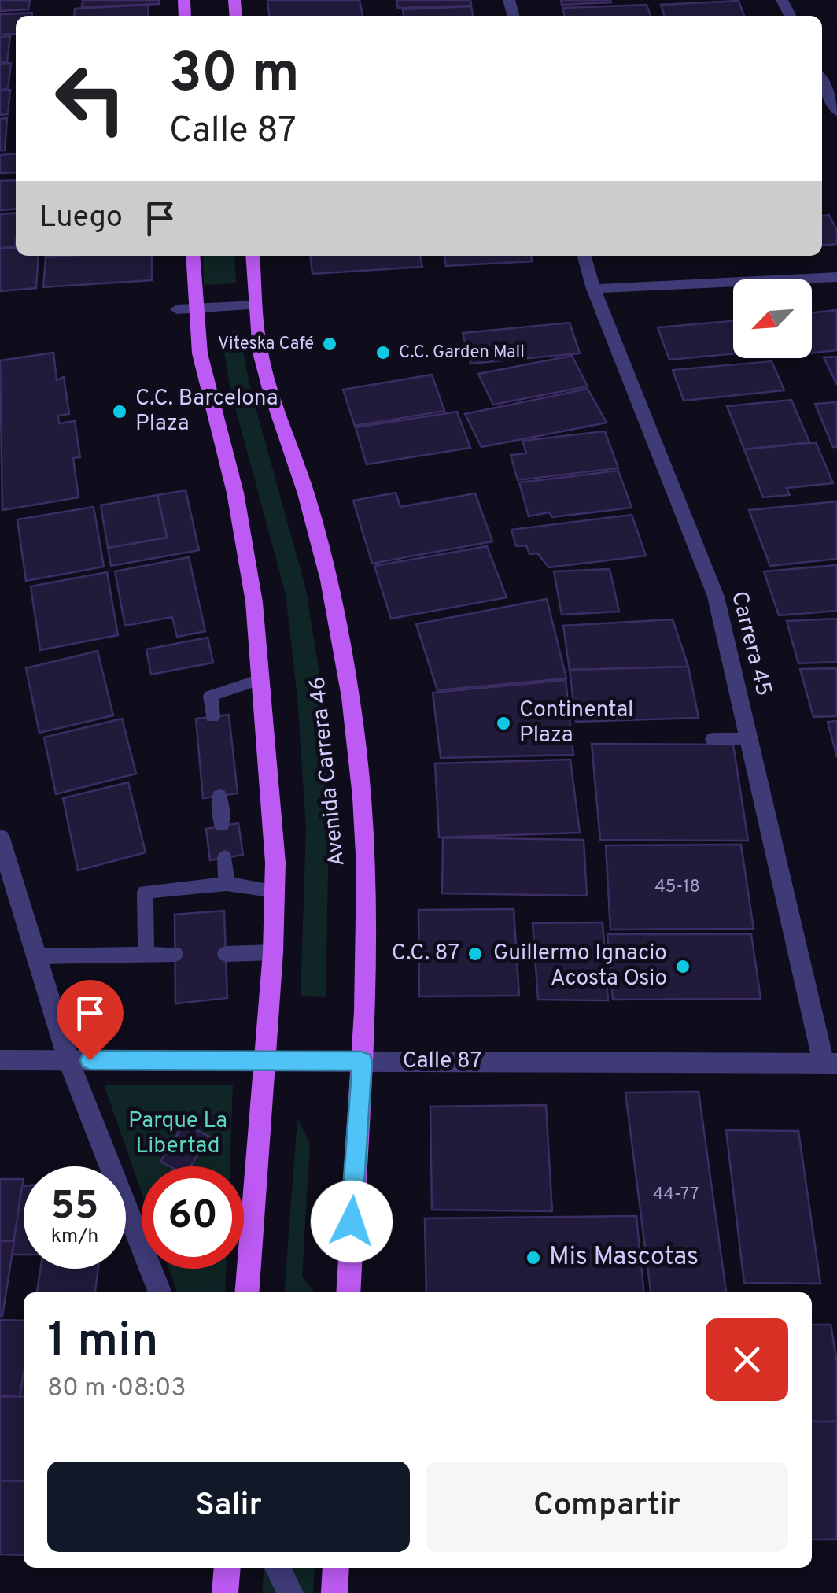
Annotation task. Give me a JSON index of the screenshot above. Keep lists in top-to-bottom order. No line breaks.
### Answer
{"streets":{"main road":["Avenida Carrera 46"],"street":["Carrera 45","Calle 87"]},"crossings":[["Carrera 45","Calle 87"],["Avenida Carrera 46","Calle 87"]],"parks":["Parque La Libertad"],"places":["Viteska Café","C.C. Garden Mall","C.C. Barcelona Plaza","Continental Plaza","C.C. 87","Guillermo Ignacio Acosta Osio","Mis Mascotas"],"house_numbers":["45-18","44-77"],"north":"bottom left","page":{"turn":["30 m","Calle 87"],"then":"Luego","speed":"55 km/h","limit":"60","heading":["1 min","80 m · 08:03"],"buttons":["Salir","Compartir"]}}
